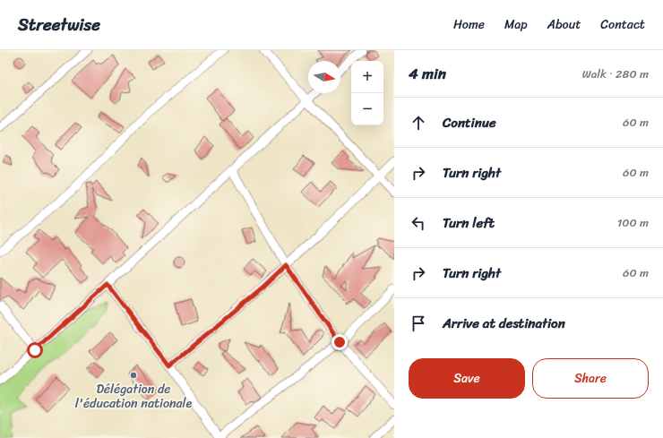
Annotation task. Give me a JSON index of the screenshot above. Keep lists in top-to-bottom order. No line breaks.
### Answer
{"places":["Délégation de l'éducation nationale"],"north":"right","page":{"header":"Streetwise","nav":["Home","Map","About","Contact"],"heading":["4 min","Walk · 280 m"],"map_buttons":["+","−"],"list":[["Continue","60 m"],["Turn right","60 m"],["Turn left","100 m"],["Turn right","60 m"],"Arrive at destination"],"buttons":["Save","Share"]}}
